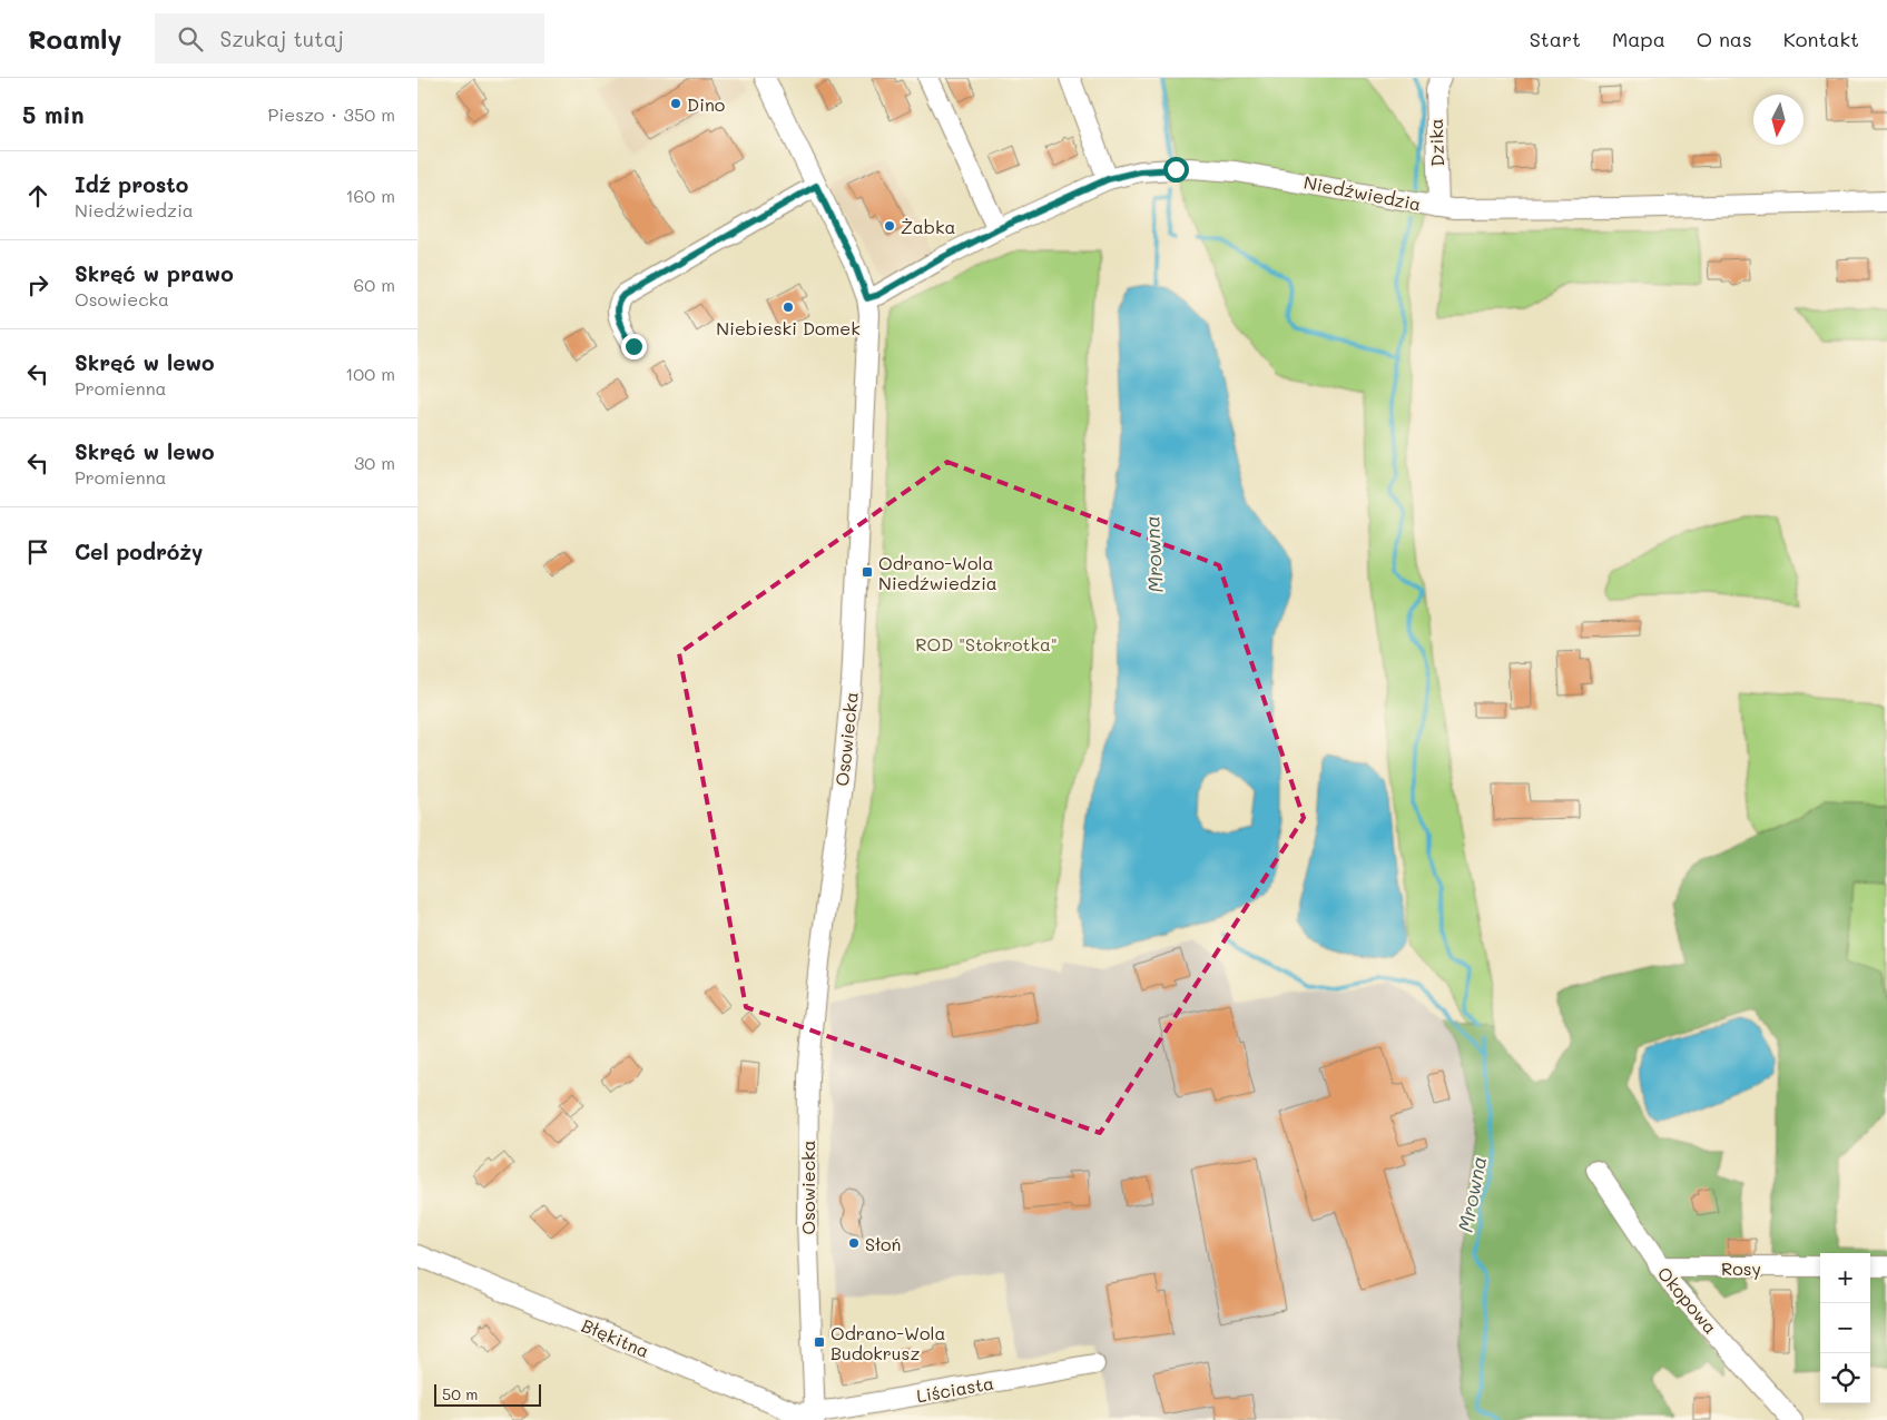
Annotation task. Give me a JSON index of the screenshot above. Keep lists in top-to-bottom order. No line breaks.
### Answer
{"streets":{"street":["Dzika","Niedźwiedzia","Osowiecka","Rosy","Okopowa","Błękitna","Liściasta"]},"crossings":[["Dzika","Niedźwiedzia"],["Niedźwiedzia","Osowiecka"],["Osowiecka","Błękitna"],["Osowiecka","Liściasta"],["Rosy","Okopowa"],["Błękitna","Liściasta"]],"water":["Mrowna"],"parks":["ROD \"Stokrotka\""],"places":{"other":["Dino","Żabka","Niebieski Domek","Słoń"],"transit":["Odrano-Wola Niedźwiedzia","Odrano-Wola Budokrusz"]},"scale_bar":"50 m","north":"bottom","page":{"header":"Roamly","search":"Szukaj tutaj","nav":["Start","Mapa","O nas","Kontakt"],"heading":["5 min","Pieszo · 350 m"],"list":[["Idź prosto","Niedźwiedzia","160 m"],["Skręć w prawo","Osowiecka","60 m"],["Skręć w lewo","Promienna","100 m"],["Skręć w lewo","Promienna","30 m"],"Cel podróży"],"map_buttons":["+","−"],"scale":"50 m"}}
